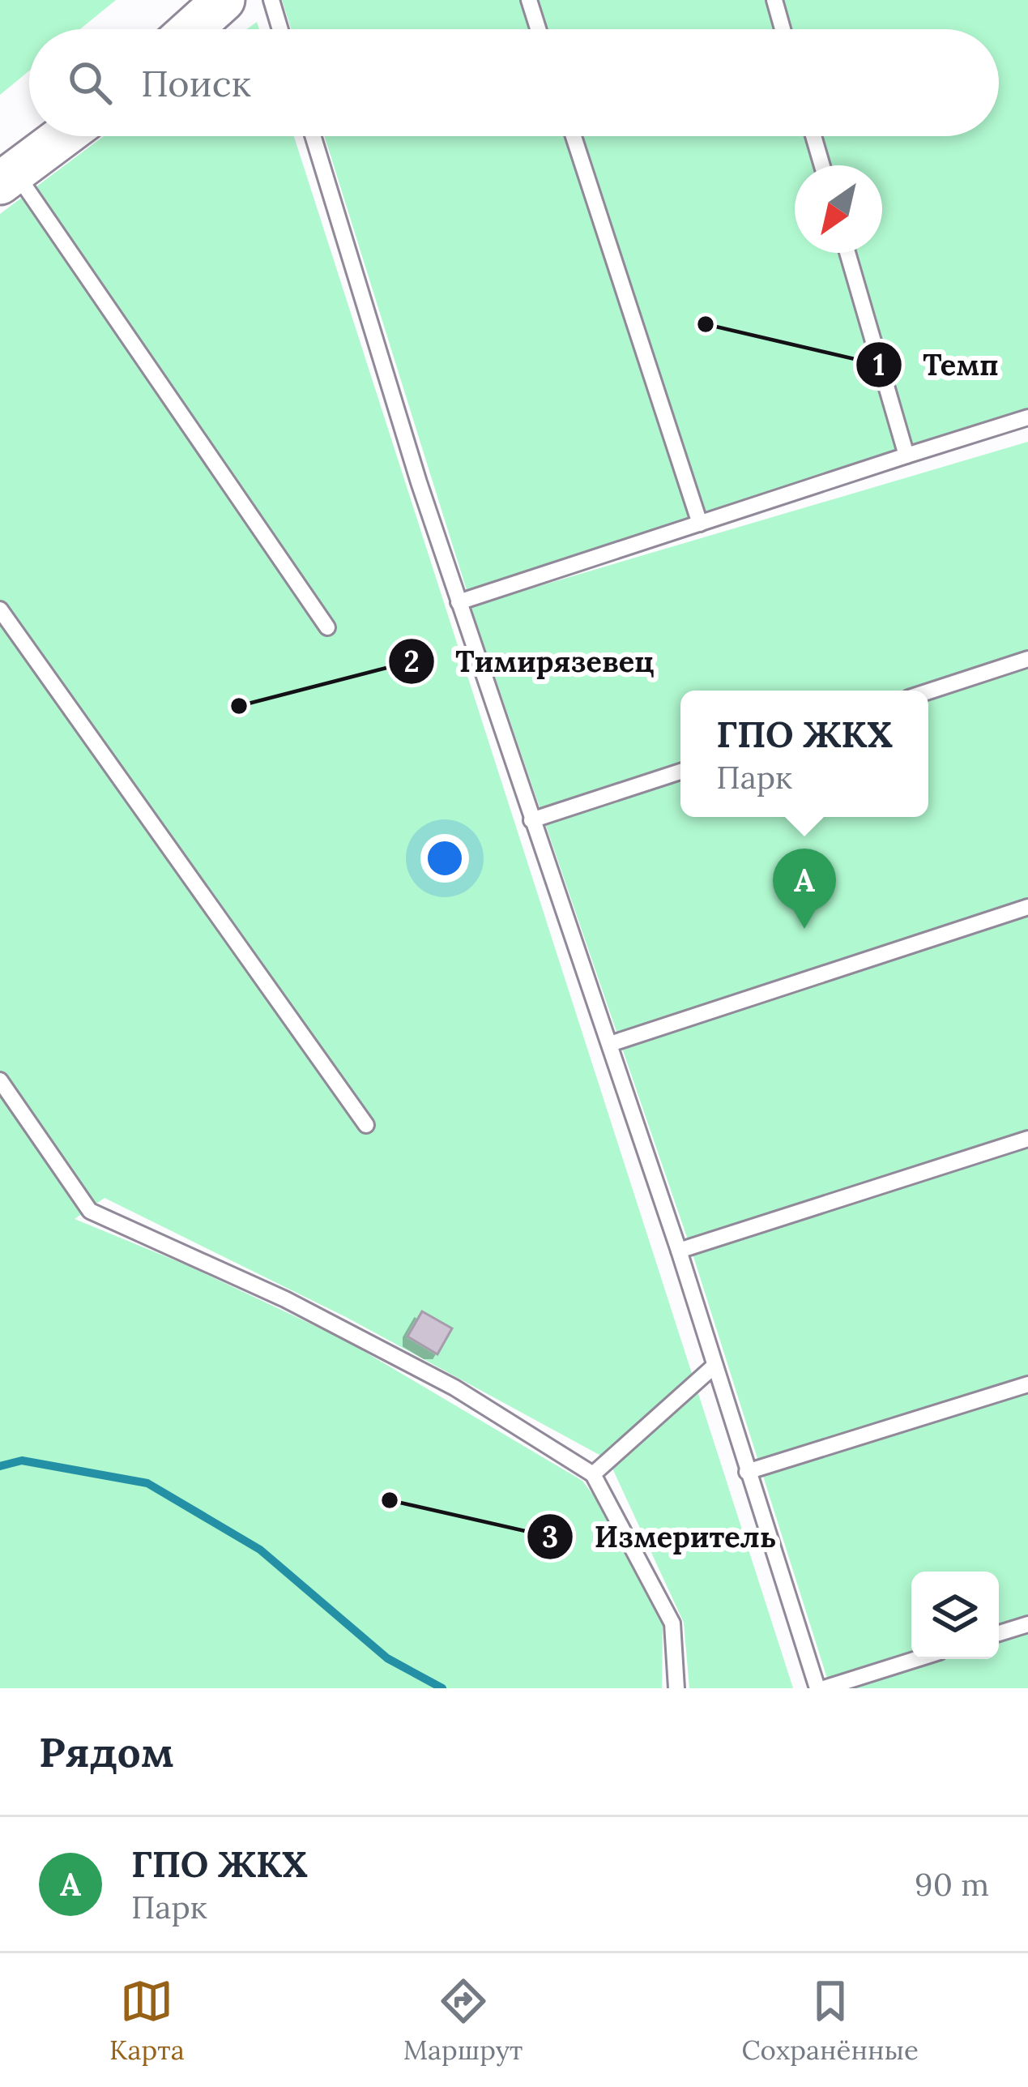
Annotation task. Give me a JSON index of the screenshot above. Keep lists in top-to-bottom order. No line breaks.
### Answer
{"places":["Темп","Тимирязевец","Измеритель"],"north":"bottom left","page":{"search":"Поиск","popup":["ГПО ЖКХ","Парк"],"pins":"A","heading":"Рядом","list":[{"mark":"A","name":"ГПО ЖКХ","note":"Парк","value":"90 m"}],"nav":["Карта","Маршрут","Сохранённые"]}}
